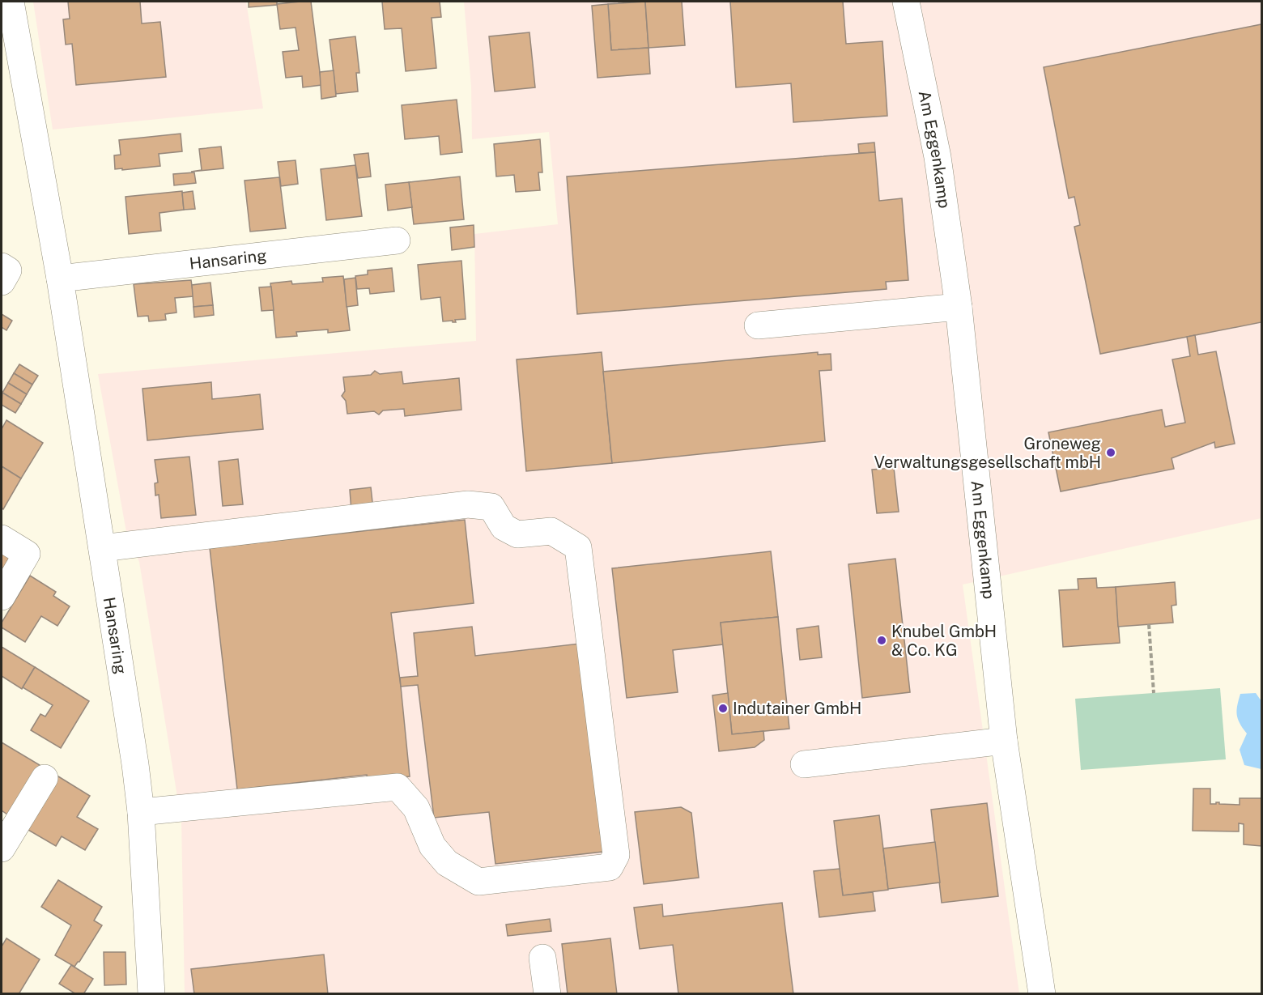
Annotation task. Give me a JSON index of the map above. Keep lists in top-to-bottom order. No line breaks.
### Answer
{"streets":{"street":["Am Eggenkamp","Hansaring"]},"places":["Groneweg Verwaltungsgesellschaft mbH","Knubel GmbH & Co. KG","Indutainer GmbH"]}
